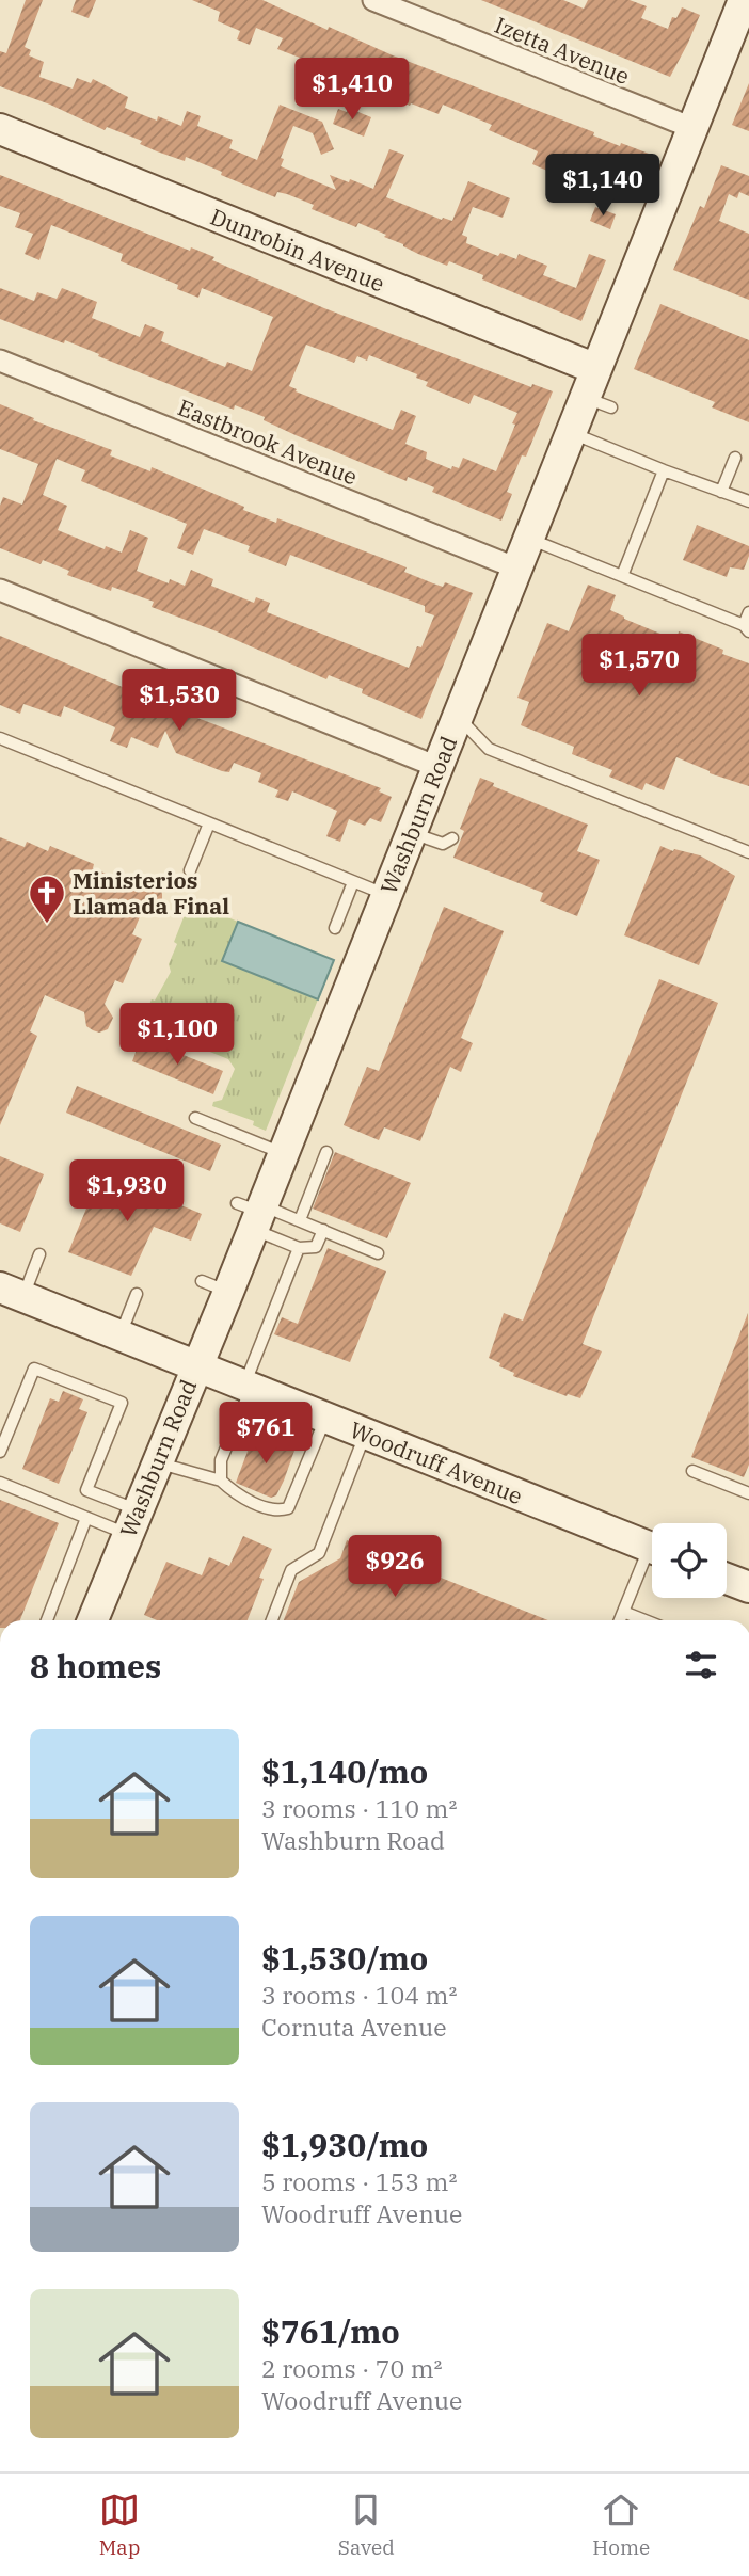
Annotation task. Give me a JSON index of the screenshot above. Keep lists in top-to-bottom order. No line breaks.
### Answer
{"streets":{"street":["Izetta Avenue","Dunrobin Avenue","Eastbrook Avenue","Washburn Road","Woodruff Avenue"]},"crossings":[["Izetta Avenue","Washburn Road"],["Dunrobin Avenue","Washburn Road"],["Eastbrook Avenue","Washburn Road"],["Washburn Road","Woodruff Avenue"]],"places":{"church":["Ministerios Llamada Final"]},"page":{"price":["$1,410","$1,140","$1,570","$1,530","$1,100","$1,930","$761","$926"],"heading":"8 homes","list":[{"name":"$1,140/mo","note":"3 rooms · 110 m² · Washburn Road"},{"name":"$1,530/mo","note":"3 rooms · 104 m² · Cornuta Avenue"},{"name":"$1,930/mo","note":"5 rooms · 153 m² · Woodruff Avenue"},{"name":"$761/mo","note":"2 rooms · 70 m² · Woodruff Avenue"}],"tabs":["Map","Saved","Home"]}}
